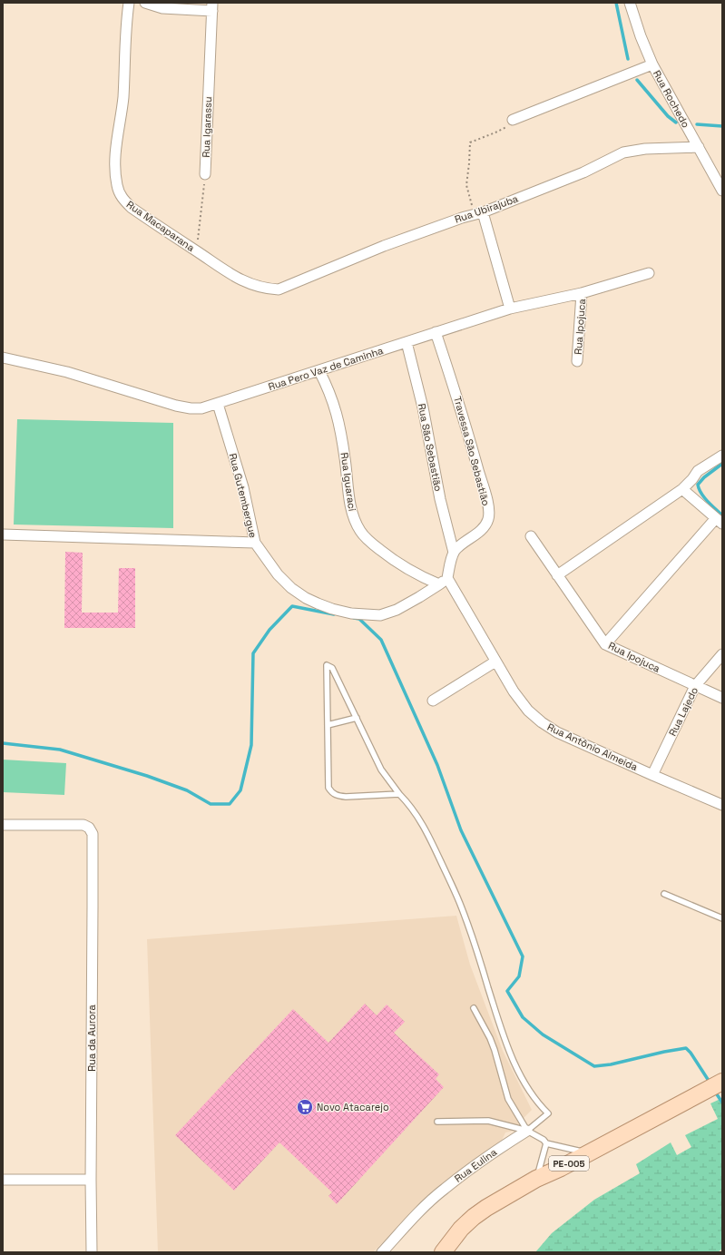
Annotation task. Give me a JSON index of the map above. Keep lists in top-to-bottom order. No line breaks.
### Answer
{"streets":{"main road":["PE-005"],"street":["Rua Rochedo","Rua Igarassu","Rua Ubirajuba","Rua Macaparana","Rua Ipojuca","Rua Pero Vaz de Caminha","Rua São Sebastião","Travessa São Sebastião","Rua Iguaraci","Rua Gutembergue","Rua Lajedo","Rua Antônio Almeida","Rua da Aurora","Rua Eulina"]},"crossings":[["Rua Rochedo","Rua Ubirajuba"],["Rua Ubirajuba","Rua Macaparana"],["Rua Ipojuca","Rua Pero Vaz de Caminha"],["Rua Ipojuca","Rua Lajedo"],["Rua Pero Vaz de Caminha","Rua São Sebastião"],["Rua Pero Vaz de Caminha","Travessa São Sebastião"],["Rua Pero Vaz de Caminha","Rua Iguaraci"],["Rua Pero Vaz de Caminha","Rua Gutembergue"],["Rua São Sebastião","Travessa São Sebastião"],["Rua Iguaraci","Rua Gutembergue"],["Rua Lajedo","Rua Antônio Almeida"]],"places":{"supermarket":["Novo Atacarejo"]}}
